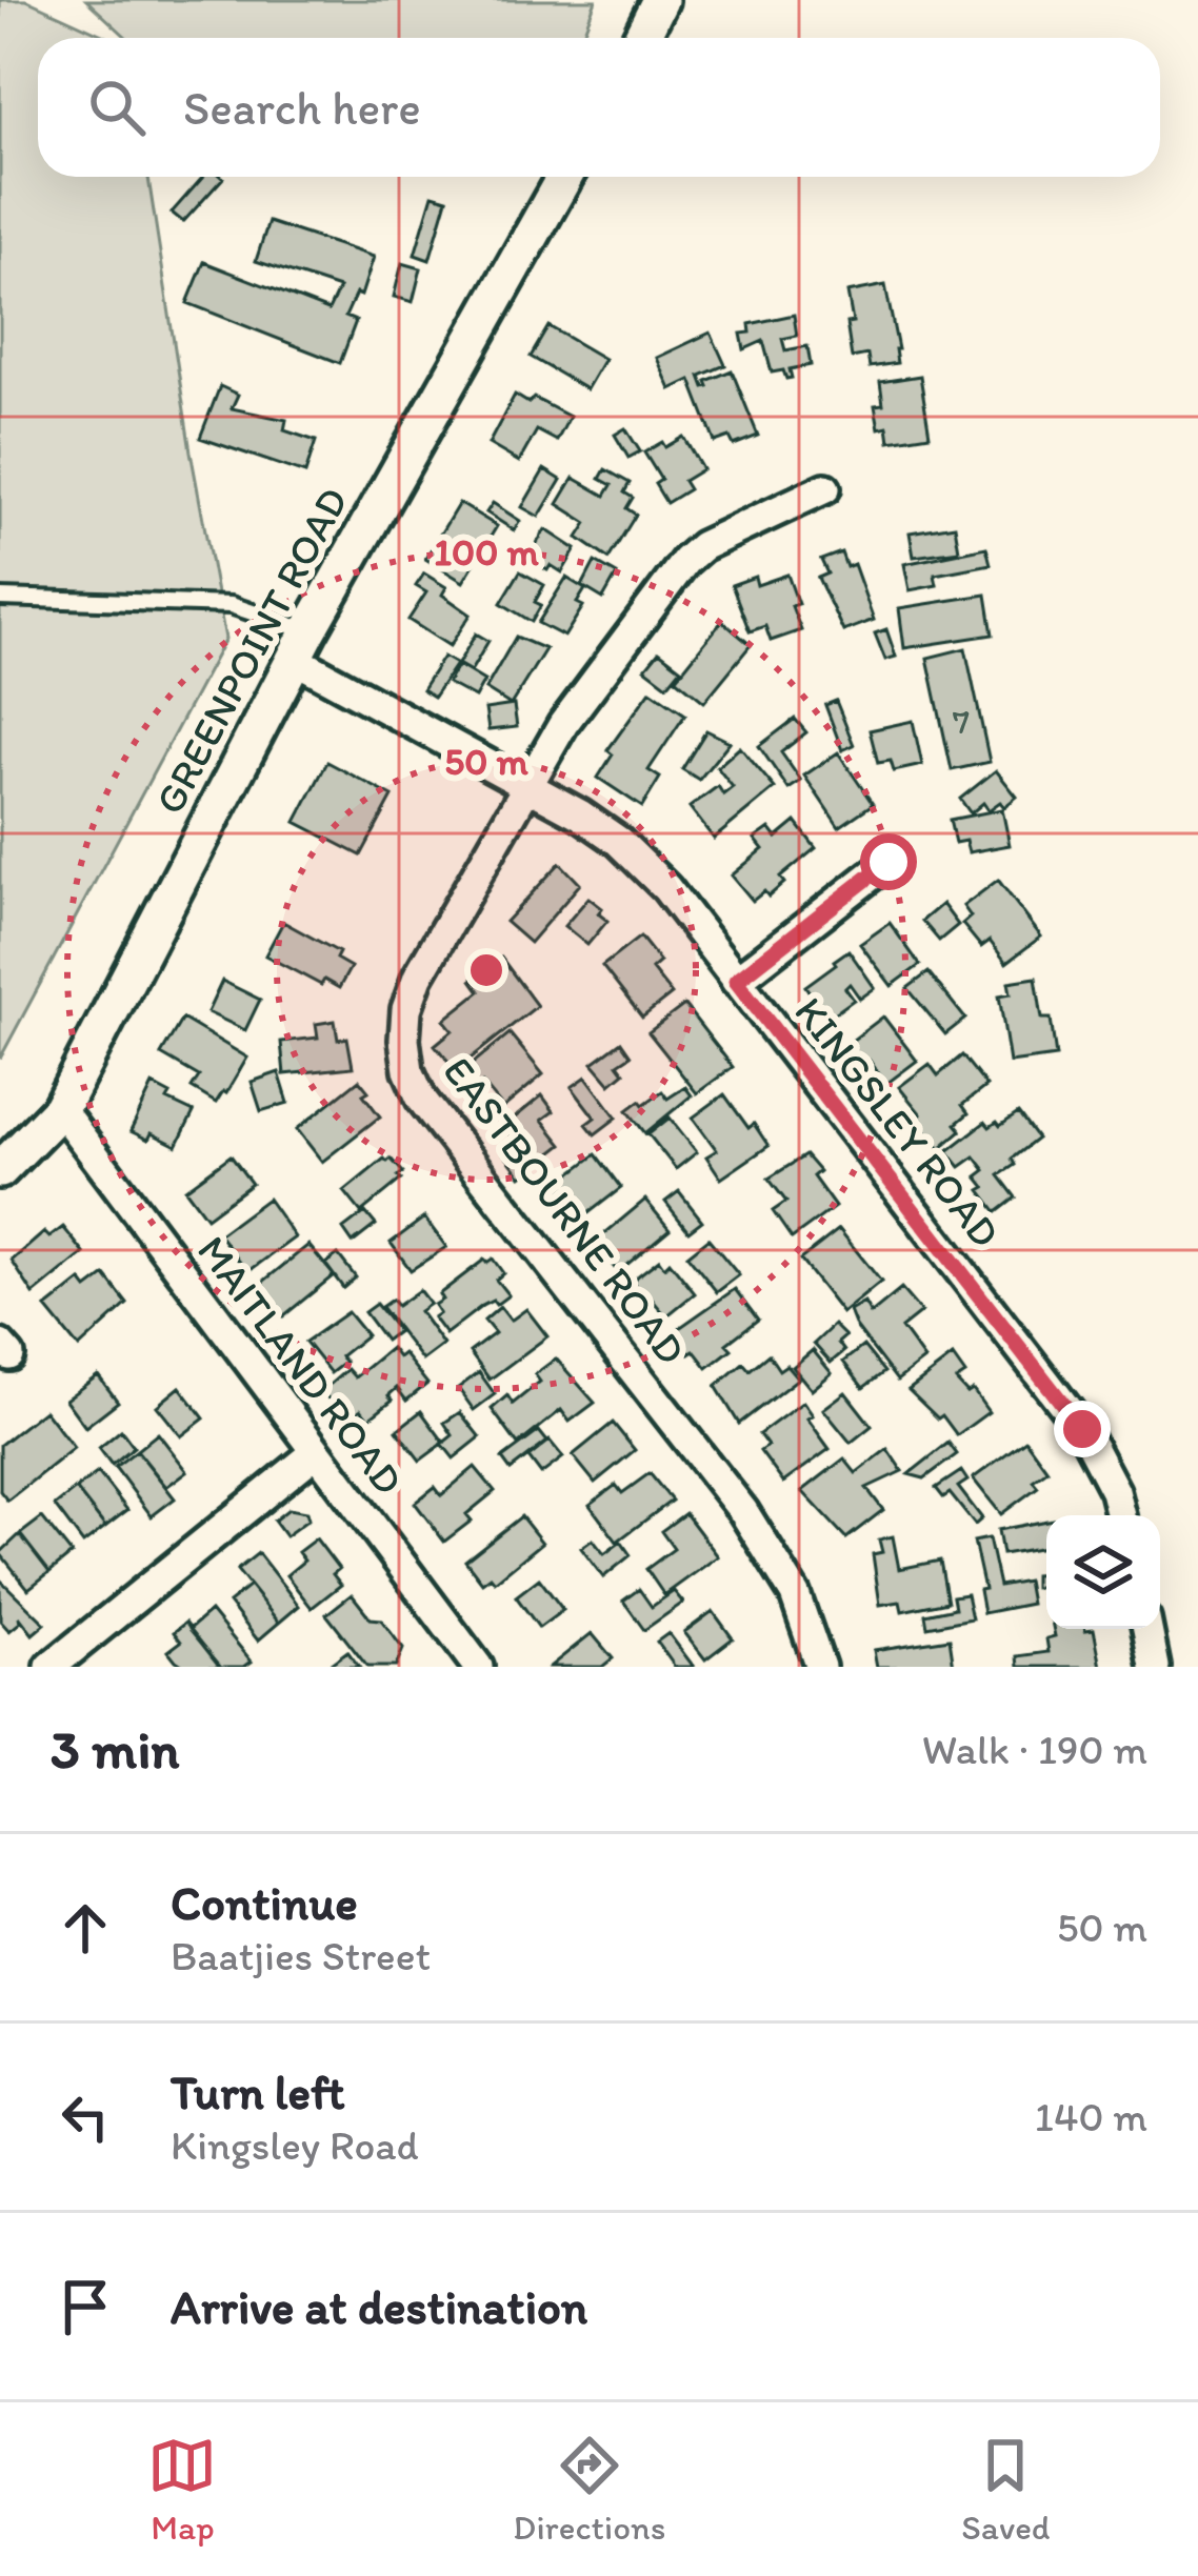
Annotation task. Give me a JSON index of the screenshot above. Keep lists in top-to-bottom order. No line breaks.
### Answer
{"streets":{"street":["GREENPOINT ROAD","KINGSLEY ROAD","EASTBOURNE ROAD","MAITLAND ROAD"]},"crossings":[["GREENPOINT ROAD","KINGSLEY ROAD"],["GREENPOINT ROAD","MAITLAND ROAD"],["KINGSLEY ROAD","EASTBOURNE ROAD"]],"house_numbers":["7"],"page":{"search":"Search here","heading":["3 min","Walk · 190 m"],"list":[["Continue","Baatjies Street","50 m"],["Turn left","Kingsley Road","140 m"],"Arrive at destination"],"nav":["Map","Directions","Saved"]},"rings":["100 m","50 m"]}
